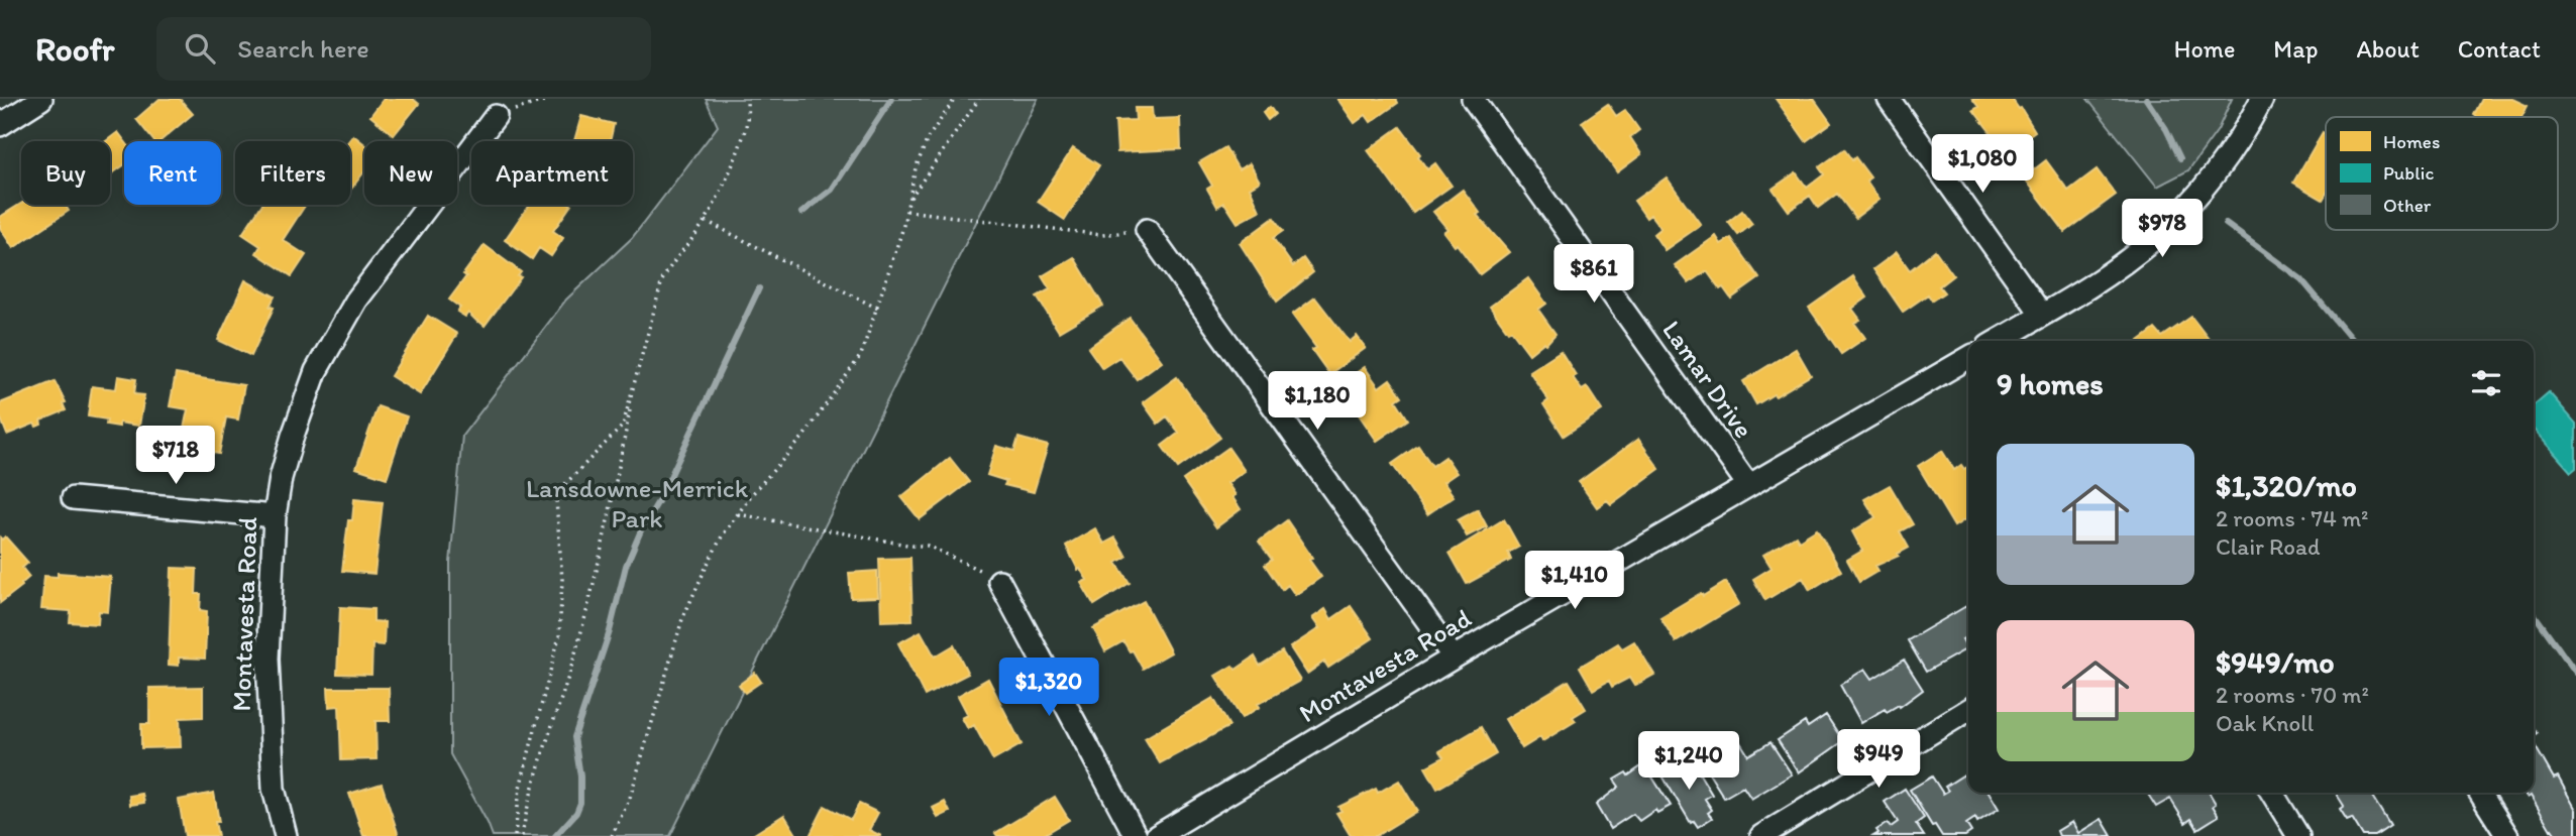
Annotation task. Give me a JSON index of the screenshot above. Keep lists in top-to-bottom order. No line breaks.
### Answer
{"streets":{"street":["Lamar Drive","Montavesta Road"]},"crossings":[["Lamar Drive","Montavesta Road"]],"parks":["Lansdowne-Merrick Park"],"legend":["Homes","Public","Other"],"page":{"header":"Roofr","search":"Search here","nav":["Home","Map","About","Contact"],"price":["$1,080","$978","$861","$1,180","$718","$1,410","$1,320","$949","$1,240"],"chip":["Buy","Rent","Filters","New","Apartment"],"heading":"9 homes","list":[{"name":"$1,320/mo","note":"2 rooms · 74 m² · Clair Road"},{"name":"$949/mo","note":"2 rooms · 70 m² · Oak Knoll"}]}}
